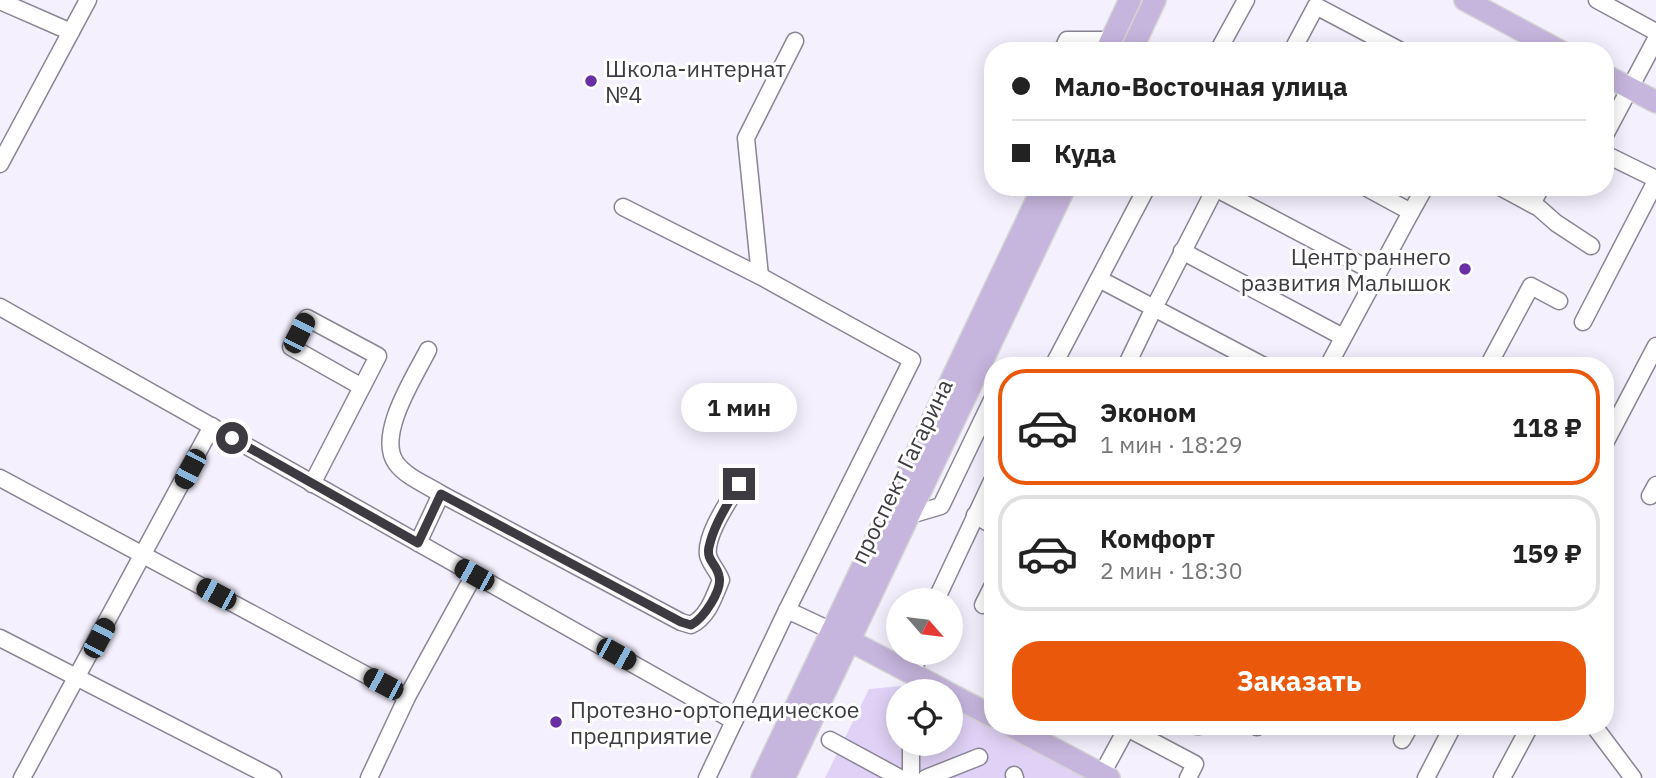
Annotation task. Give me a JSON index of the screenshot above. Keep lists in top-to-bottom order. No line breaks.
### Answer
{"streets":{"main road":["проспект Гагарина"]},"places":["Школа-интернат №4","Центр раннего развития Малышок","Протезно-ортопедическое предприятие"],"north":"bottom right","page":{"banner":["Мало-Восточная улица","Куда"],"list":[{"name":"Эконом","note":"1 мин · 18:29","value":"118 ₽"},{"name":"Комфорт","note":"2 мин · 18:30","value":"159 ₽"}],"bubble":"1 мин","buttons":"Заказать"}}
